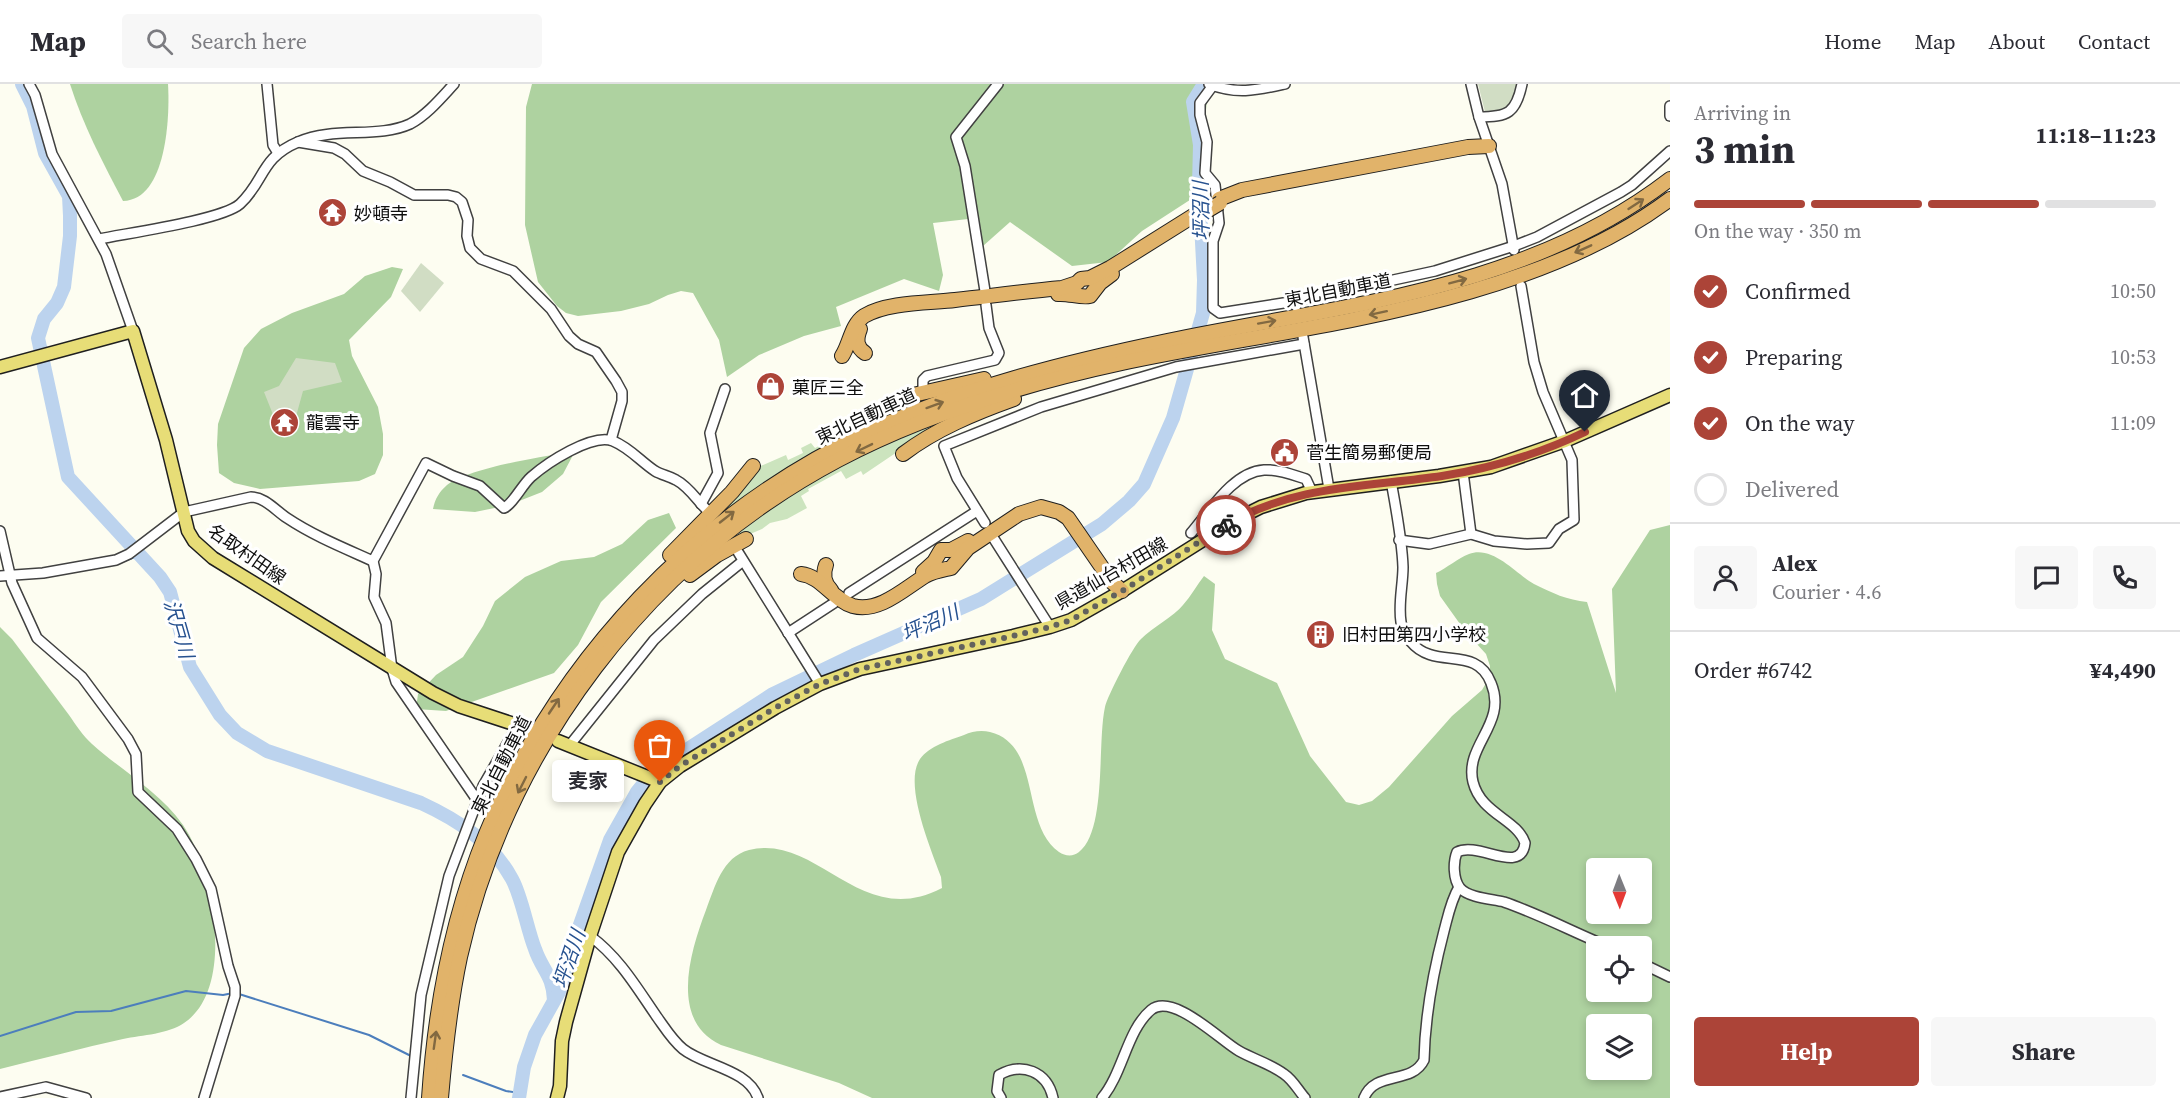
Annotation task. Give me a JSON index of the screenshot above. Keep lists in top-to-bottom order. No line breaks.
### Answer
{"streets":{"highway":["東北自動車道"],"main road":["名取村田線","県道仙台村田線"]},"water":["坪沼川","沢戸川"],"places":{"temple":["妙頓寺","龍雲寺"],"shop":["菓匠三全"],"public building":["菅生簡易郵便局"],"building":["旧村田第四小学校"],"other":["麦家"]},"north":"bottom","page":{"header":"Map","search":"Search here","nav":["Home","Map","About","Contact"],"heading":["3 min","Arriving in","11:18–11:23"],"panel":["Alex","Courier · 4.6","Order #6742","¥4,490"],"bar":"On the way · 350 m","list":[["Confirmed","10:50"],["Preparing","10:53"],["On the way","11:09"],"Delivered"],"bubble":"麦家","buttons":["Help","Share"]}}
